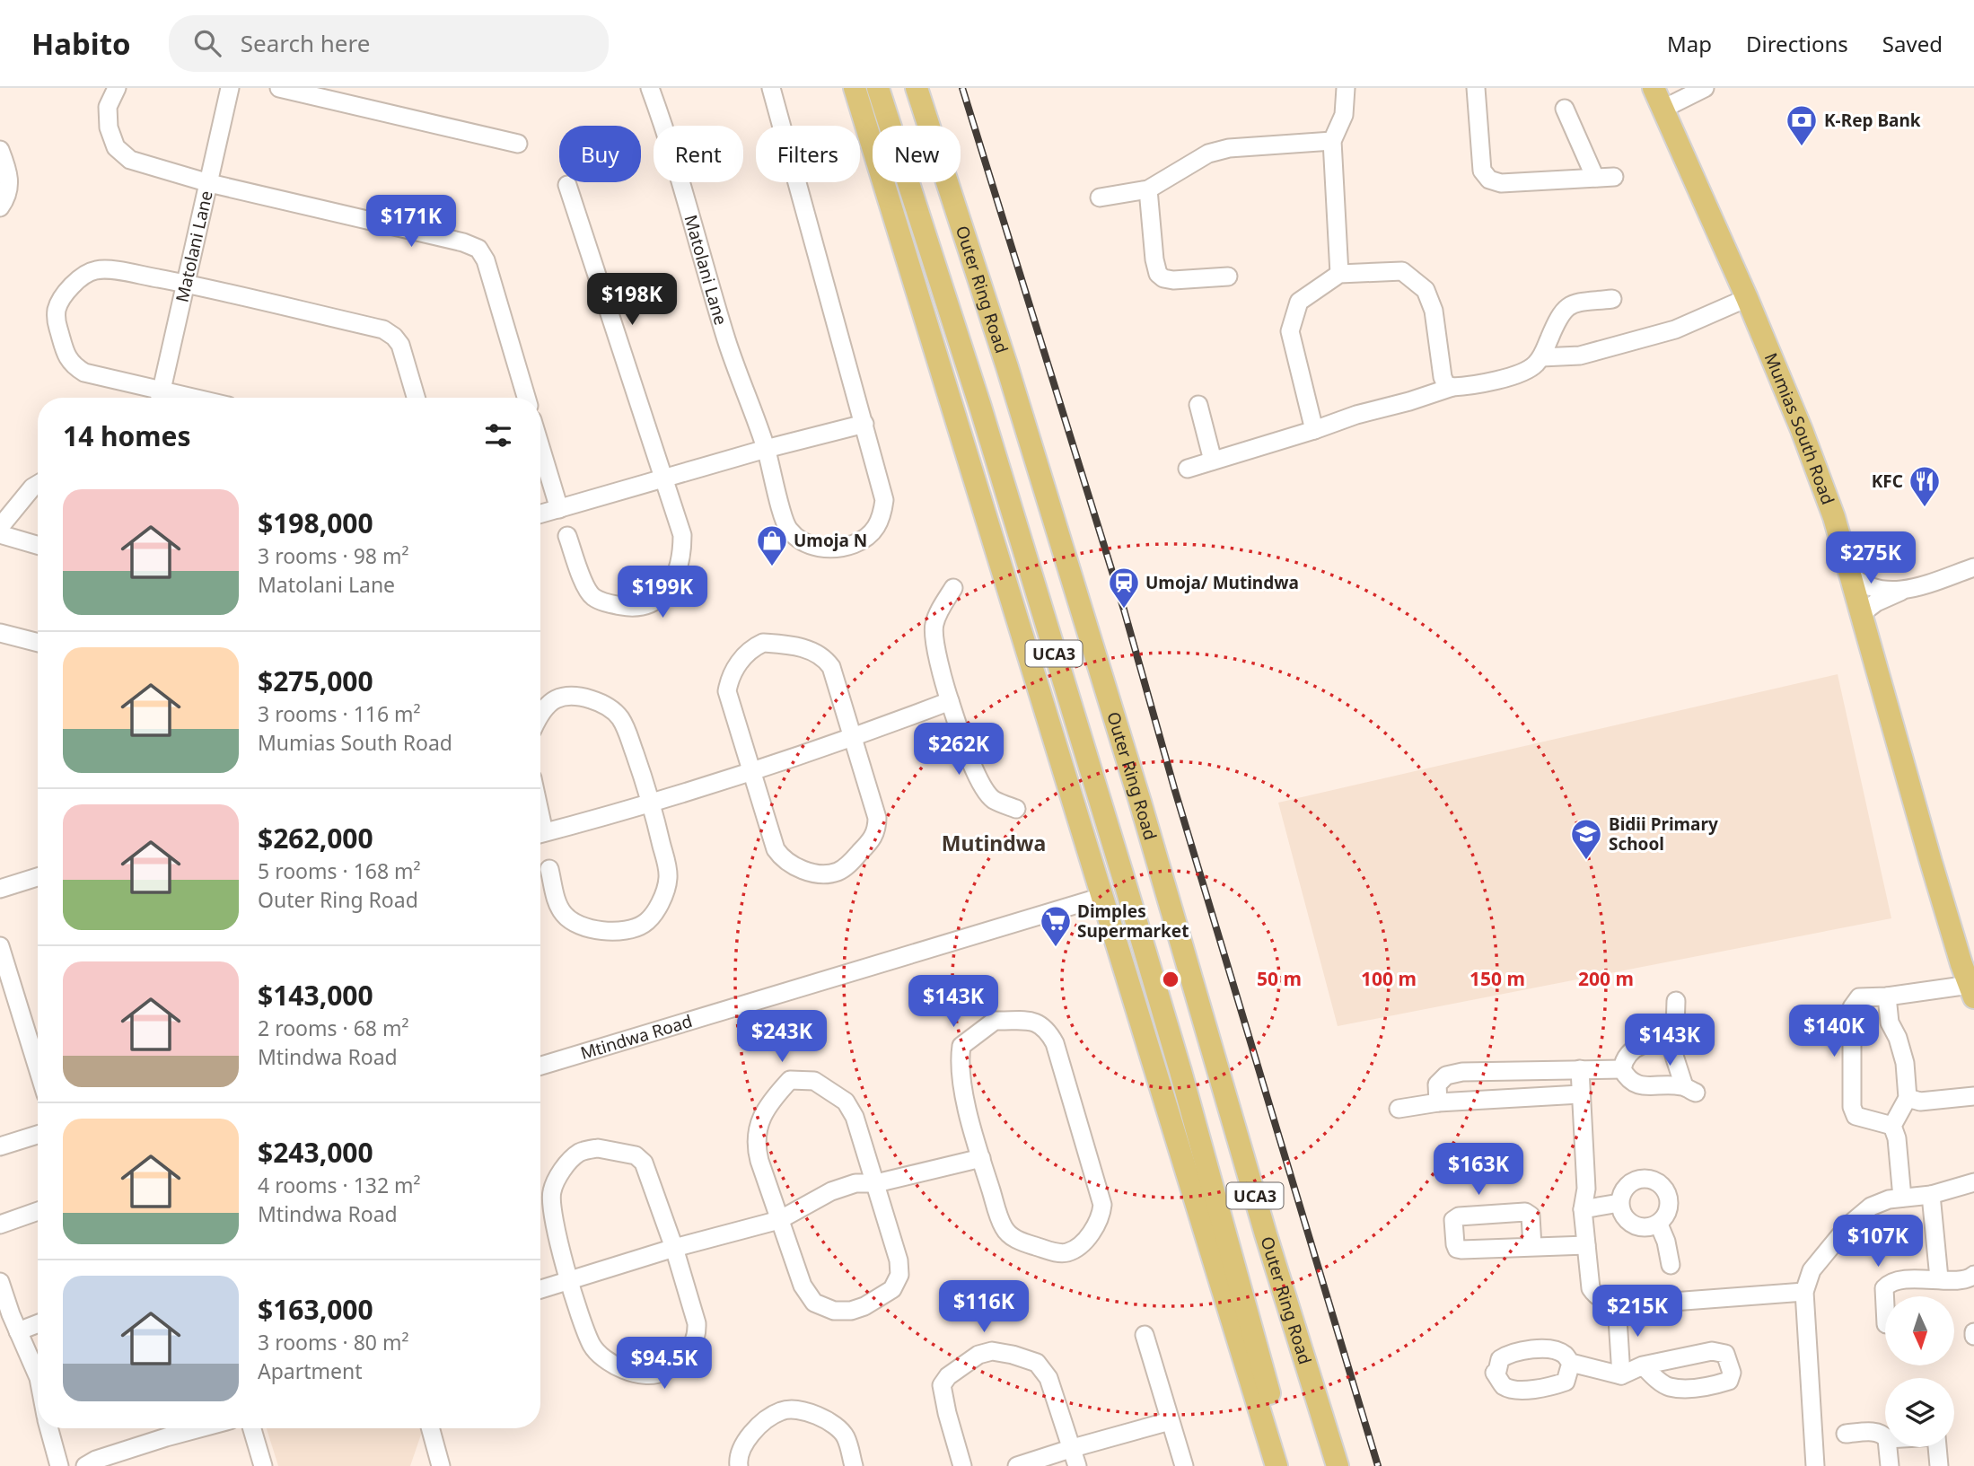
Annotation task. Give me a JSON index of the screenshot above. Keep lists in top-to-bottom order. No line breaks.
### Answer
{"streets":{"main road":["Outer Ring Road","Mumias South Road","UCA3"],"street":["Matolani Lane","Mtindwa Road"]},"crossings":[["UCA3","Mtindwa Road"]],"districts":["Mutindwa"],"places":{"bank":["K-Rep Bank"],"restaurant":["KFC"],"shop":["Umoja N"],"station":["Umoja/ Mutindwa"],"school or university":["Bidii Primary School"],"supermarket":["Dimples Supermarket"]},"north":"bottom","page":{"header":"Habito","search":"Search here","nav":["Map","Directions","Saved"],"chip":["Buy","Rent","Filters","New"],"price":["$171K","$198K","$275K","$199K","$262K","$143K","$140K","$243K","$143K","$163K","$107K","$116K","$215K","$94.5K"],"heading":"14 homes","list":[{"name":"$198,000","note":"3 rooms · 98 m² · Matolani Lane"},{"name":"$275,000","note":"3 rooms · 116 m² · Mumias South Road"},{"name":"$262,000","note":"5 rooms · 168 m² · Outer Ring Road"},{"name":"$143,000","note":"2 rooms · 68 m² · Mtindwa Road"},{"name":"$243,000","note":"4 rooms · 132 m² · Mtindwa Road"},{"name":"$163,000","note":"3 rooms · 80 m² · Apartment"}]},"rings":["50 m","100 m","150 m","200 m"]}
